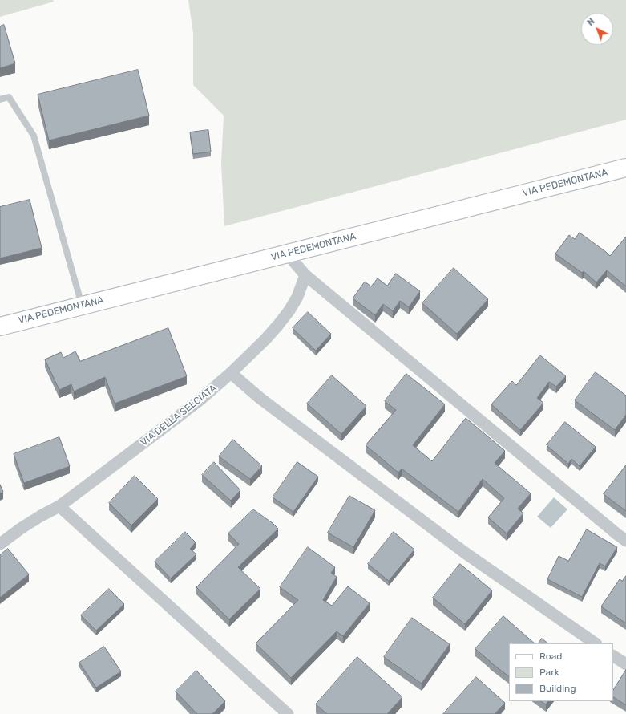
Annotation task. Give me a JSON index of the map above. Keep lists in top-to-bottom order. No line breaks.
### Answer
{"streets":{"street":["VIA PEDEMONTANA","VIA DELLA SELCIATA"]},"legend":["Road","Park","Building"],"north":"top left"}
